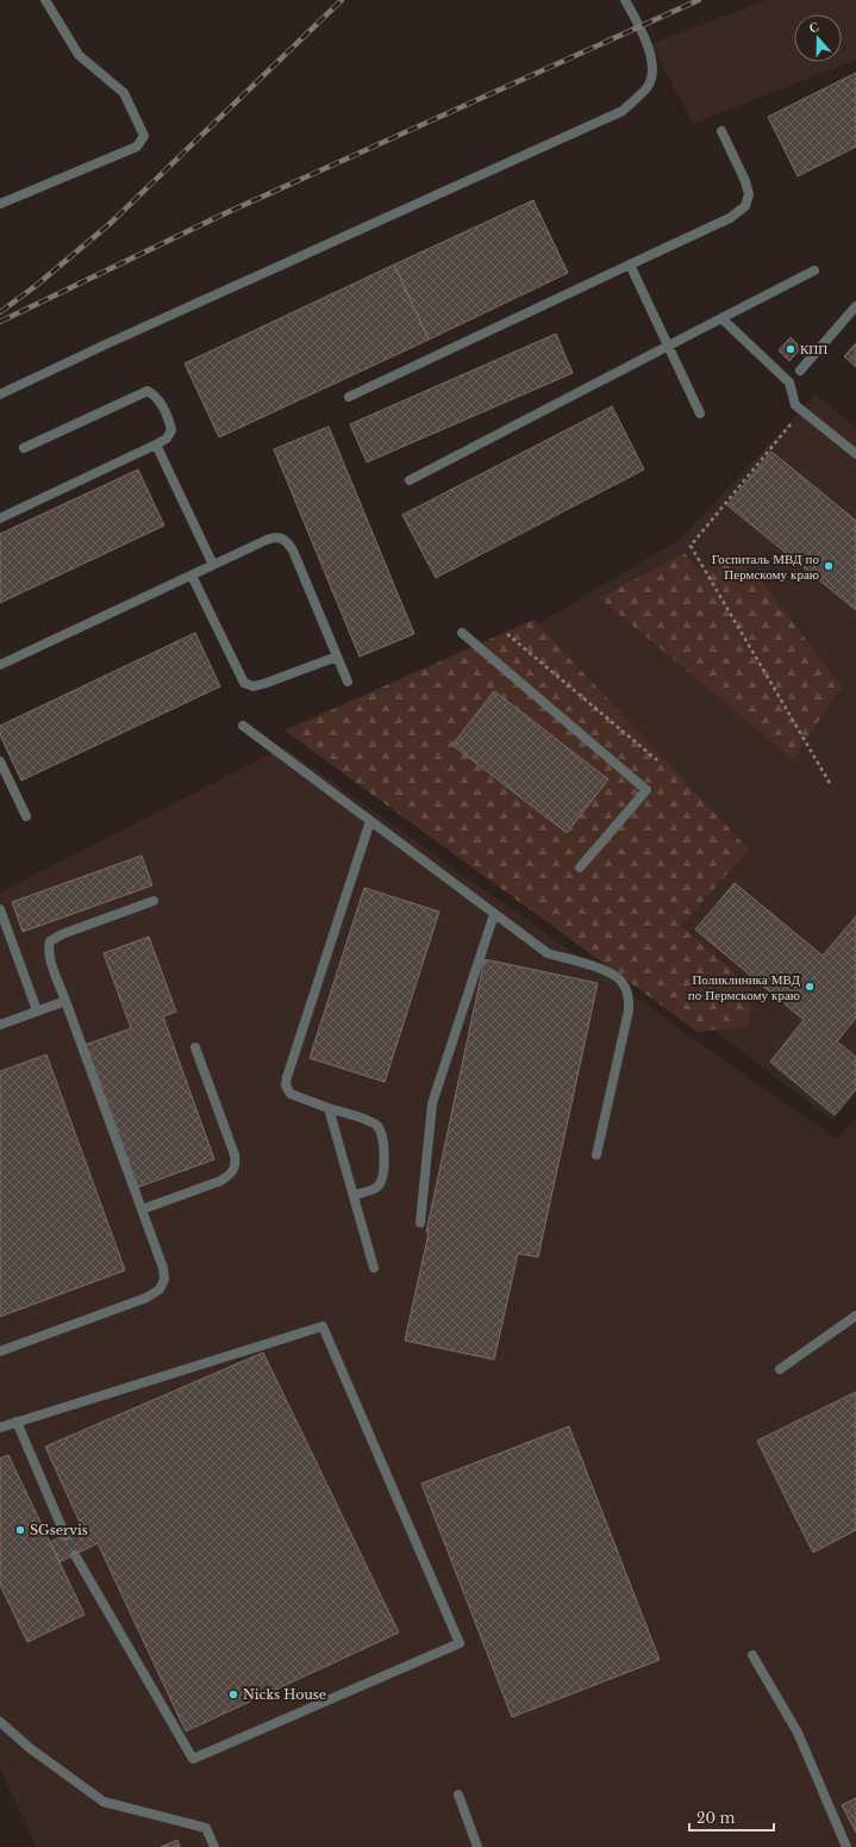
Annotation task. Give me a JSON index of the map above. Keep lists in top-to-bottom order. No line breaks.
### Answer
{"places":["КПП","Госпиталь МВД по Пермскому краю","Поликлиника МВД по Пермскому краю","SGservis","Nicks House"],"scale_bar":"20 m","north":"top"}
